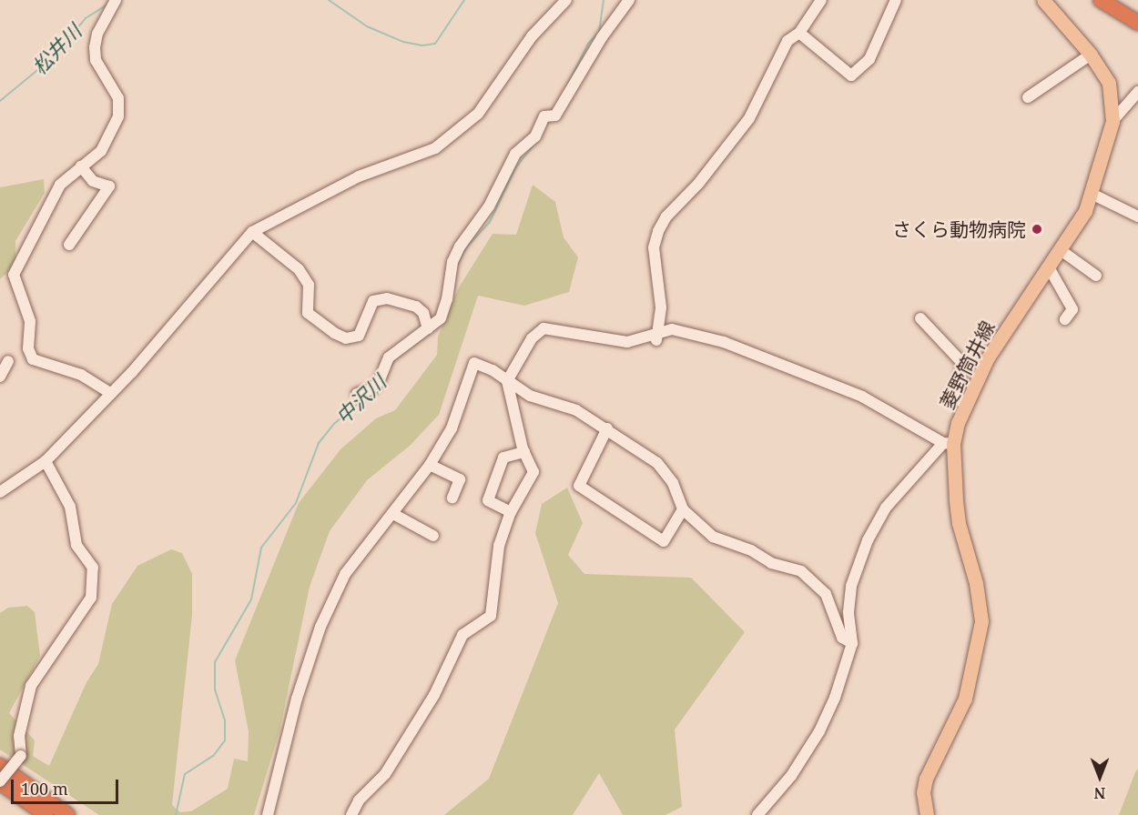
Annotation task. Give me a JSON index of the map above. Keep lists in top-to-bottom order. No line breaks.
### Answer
{"streets":{"main road":["菱野筒井線"]},"water":["松井川","中沢川"],"places":["さくら動物病院"],"scale_bar":"100 m","north":"bottom"}
